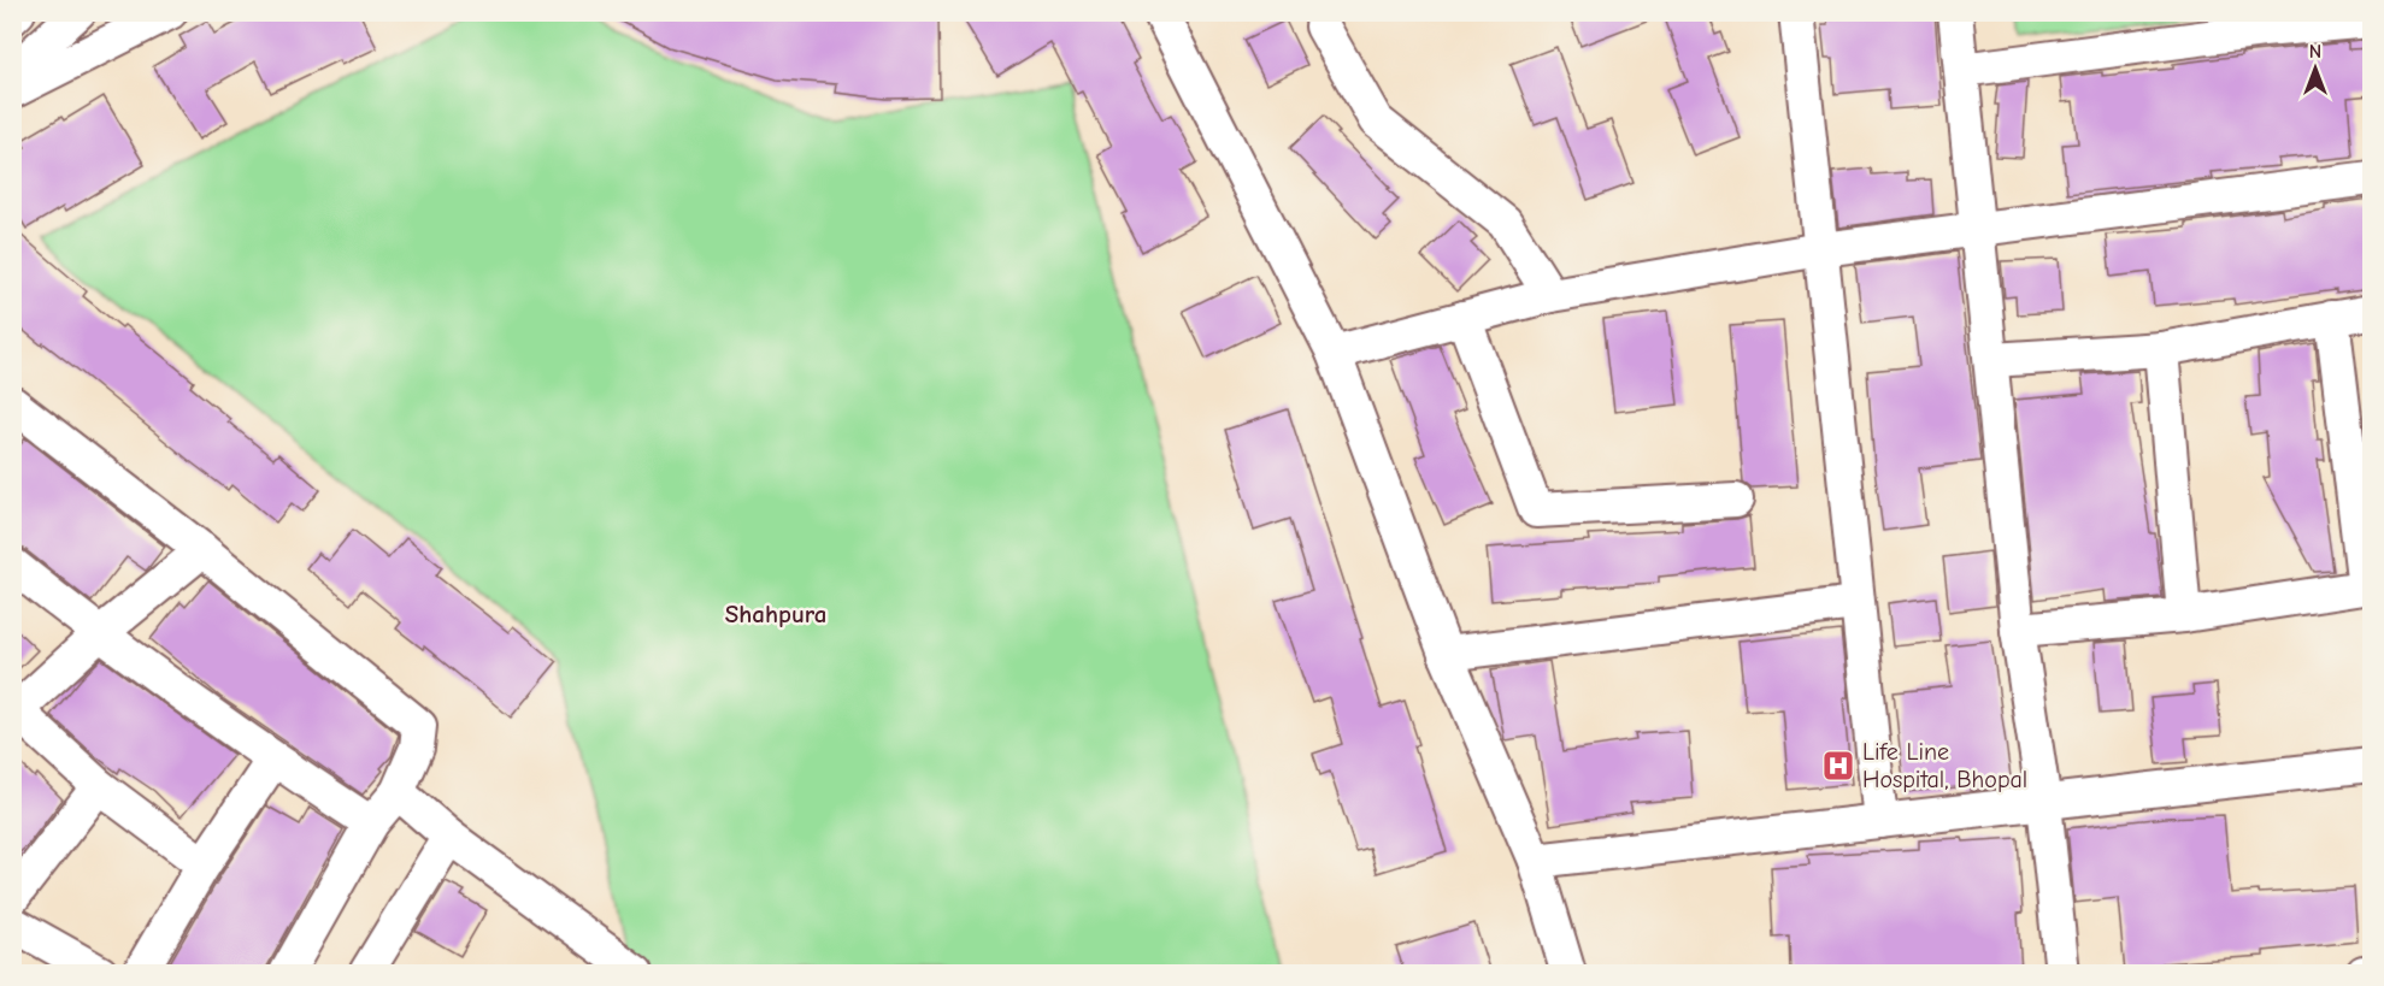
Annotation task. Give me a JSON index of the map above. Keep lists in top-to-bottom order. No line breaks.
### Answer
{"districts":["Shahpura"],"places":{"hospital":["Life Line Hospital, Bhopal"]},"north":"top"}
